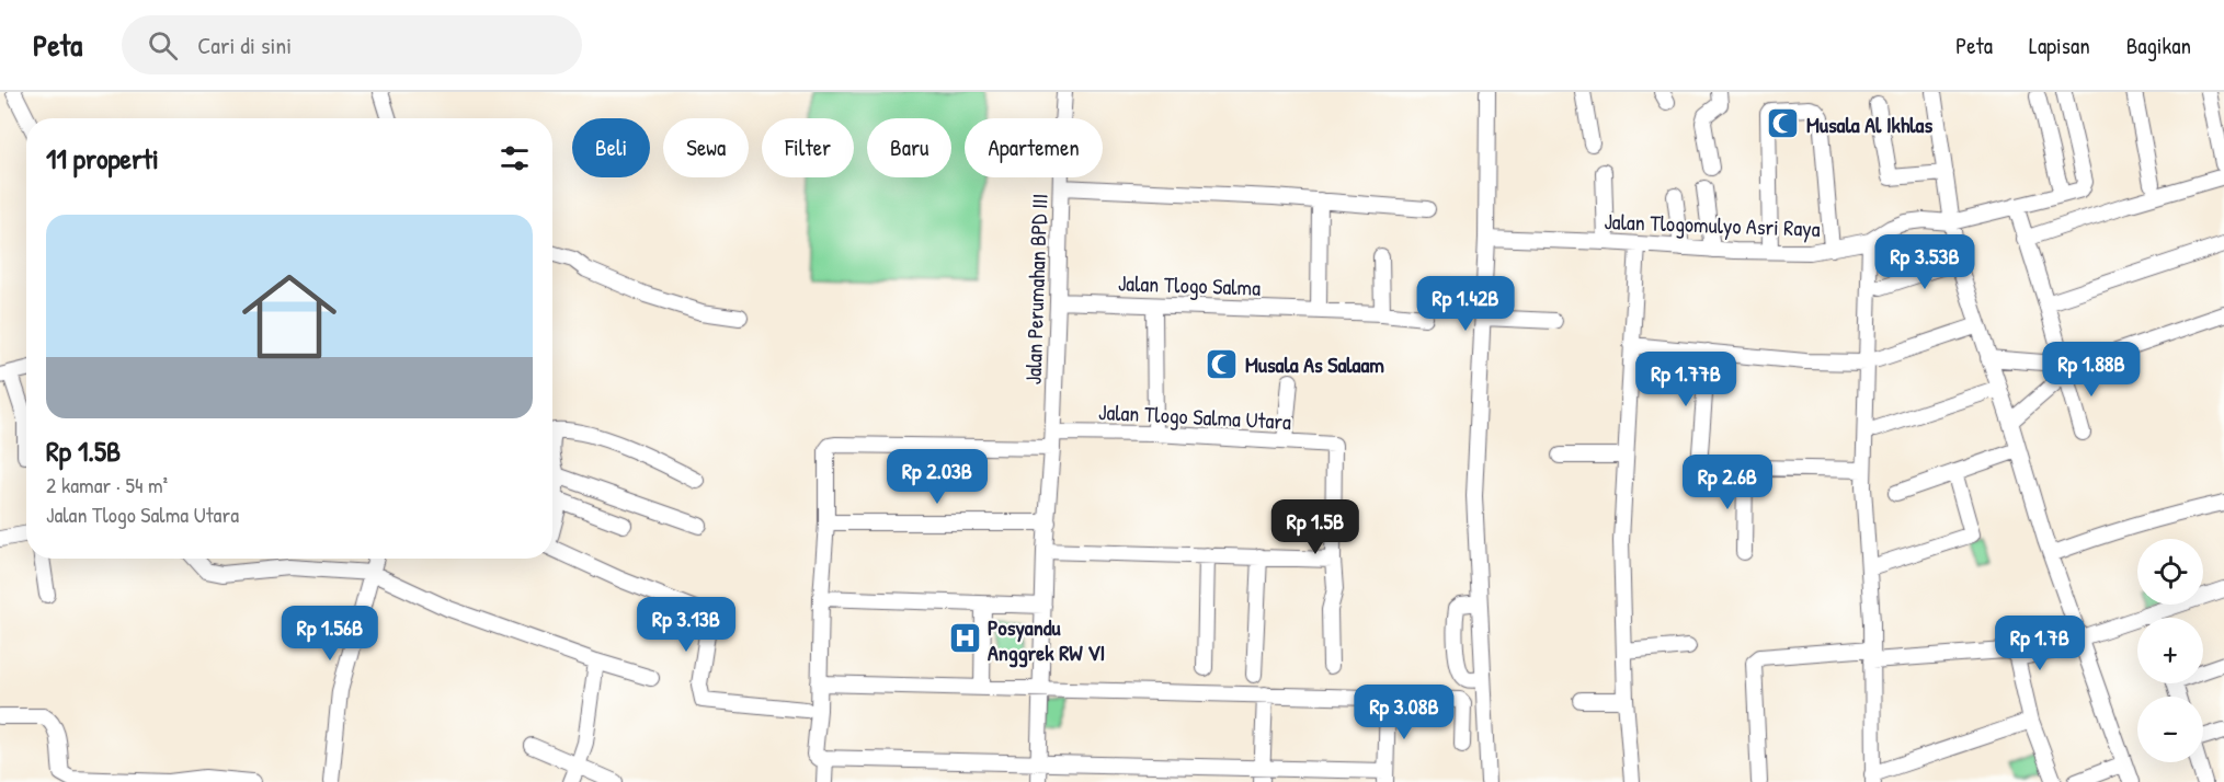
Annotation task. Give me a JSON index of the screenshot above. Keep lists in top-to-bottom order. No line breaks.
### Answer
{"streets":{"street":["Jalan Tlogomulyo Asri Raya","Jalan Tlogo Salma","Jalan Perumahan BPD III","Jalan Tlogo Salma Utara"]},"crossings":[["Jalan Tlogo Salma","Jalan Perumahan BPD III"],["Jalan Perumahan BPD III","Jalan Tlogo Salma Utara"]],"places":{"mosque":["Musala Al Ikhlas","Musala As Salaam"],"hospital":["Posyandu Anggrek RW VI"]},"page":{"header":"Peta","search":"Cari di sini","nav":["Peta","Lapisan","Bagikan"],"chip":["Beli","Sewa","Filter","Baru","Apartemen"],"heading":"11 properti","list":[{"name":"Rp 1.5B","note":"2 kamar · 54 m² · Jalan Tlogo Salma Utara"}],"price":["Rp 3.53B","Rp 1.42B","Rp 1.88B","Rp 1.77B","Rp 2.03B","Rp 2.6B","Rp 1.5B","Rp 3.13B","Rp 1.56B","Rp 1.7B","Rp 3.08B"],"map_buttons":["+","−"]}}
